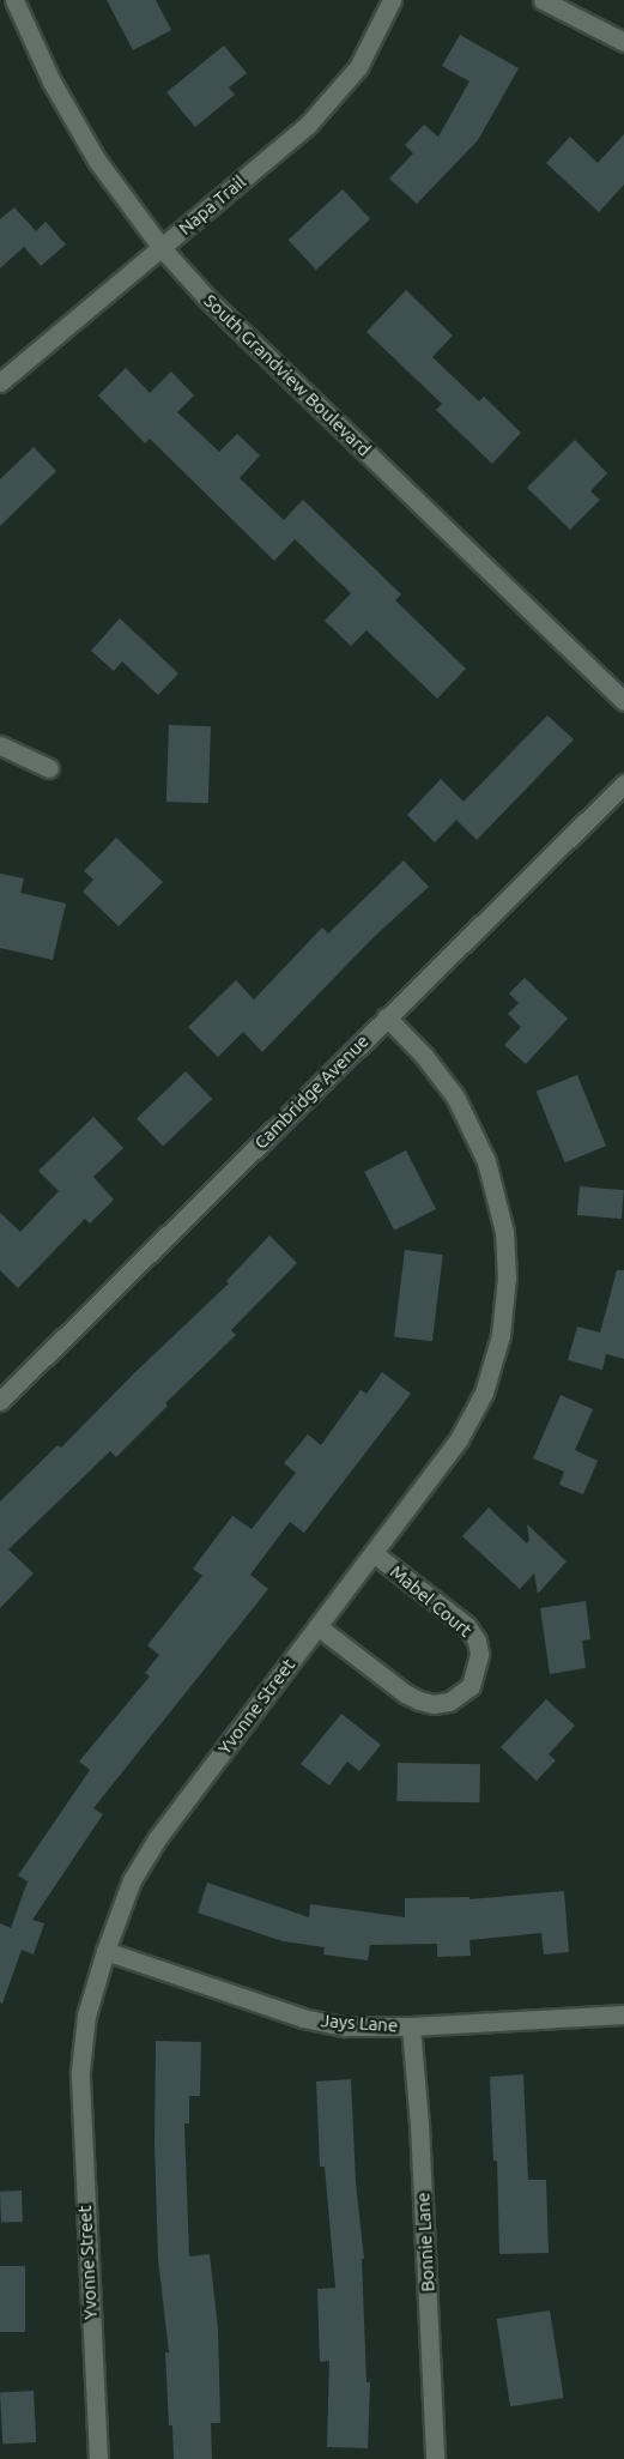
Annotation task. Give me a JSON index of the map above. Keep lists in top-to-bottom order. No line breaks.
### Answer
{"streets":{"street":["Napa Trail","South Grandview Boulevard","Cambridge Avenue","Mabel Court","Yvonne Street","Jays Lane","Bonnie Lane"]},"crossings":[["Napa Trail","South Grandview Boulevard"],["Cambridge Avenue","Yvonne Street"],["Mabel Court","Yvonne Street"],["Yvonne Street","Jays Lane"],["Jays Lane","Bonnie Lane"]]}
